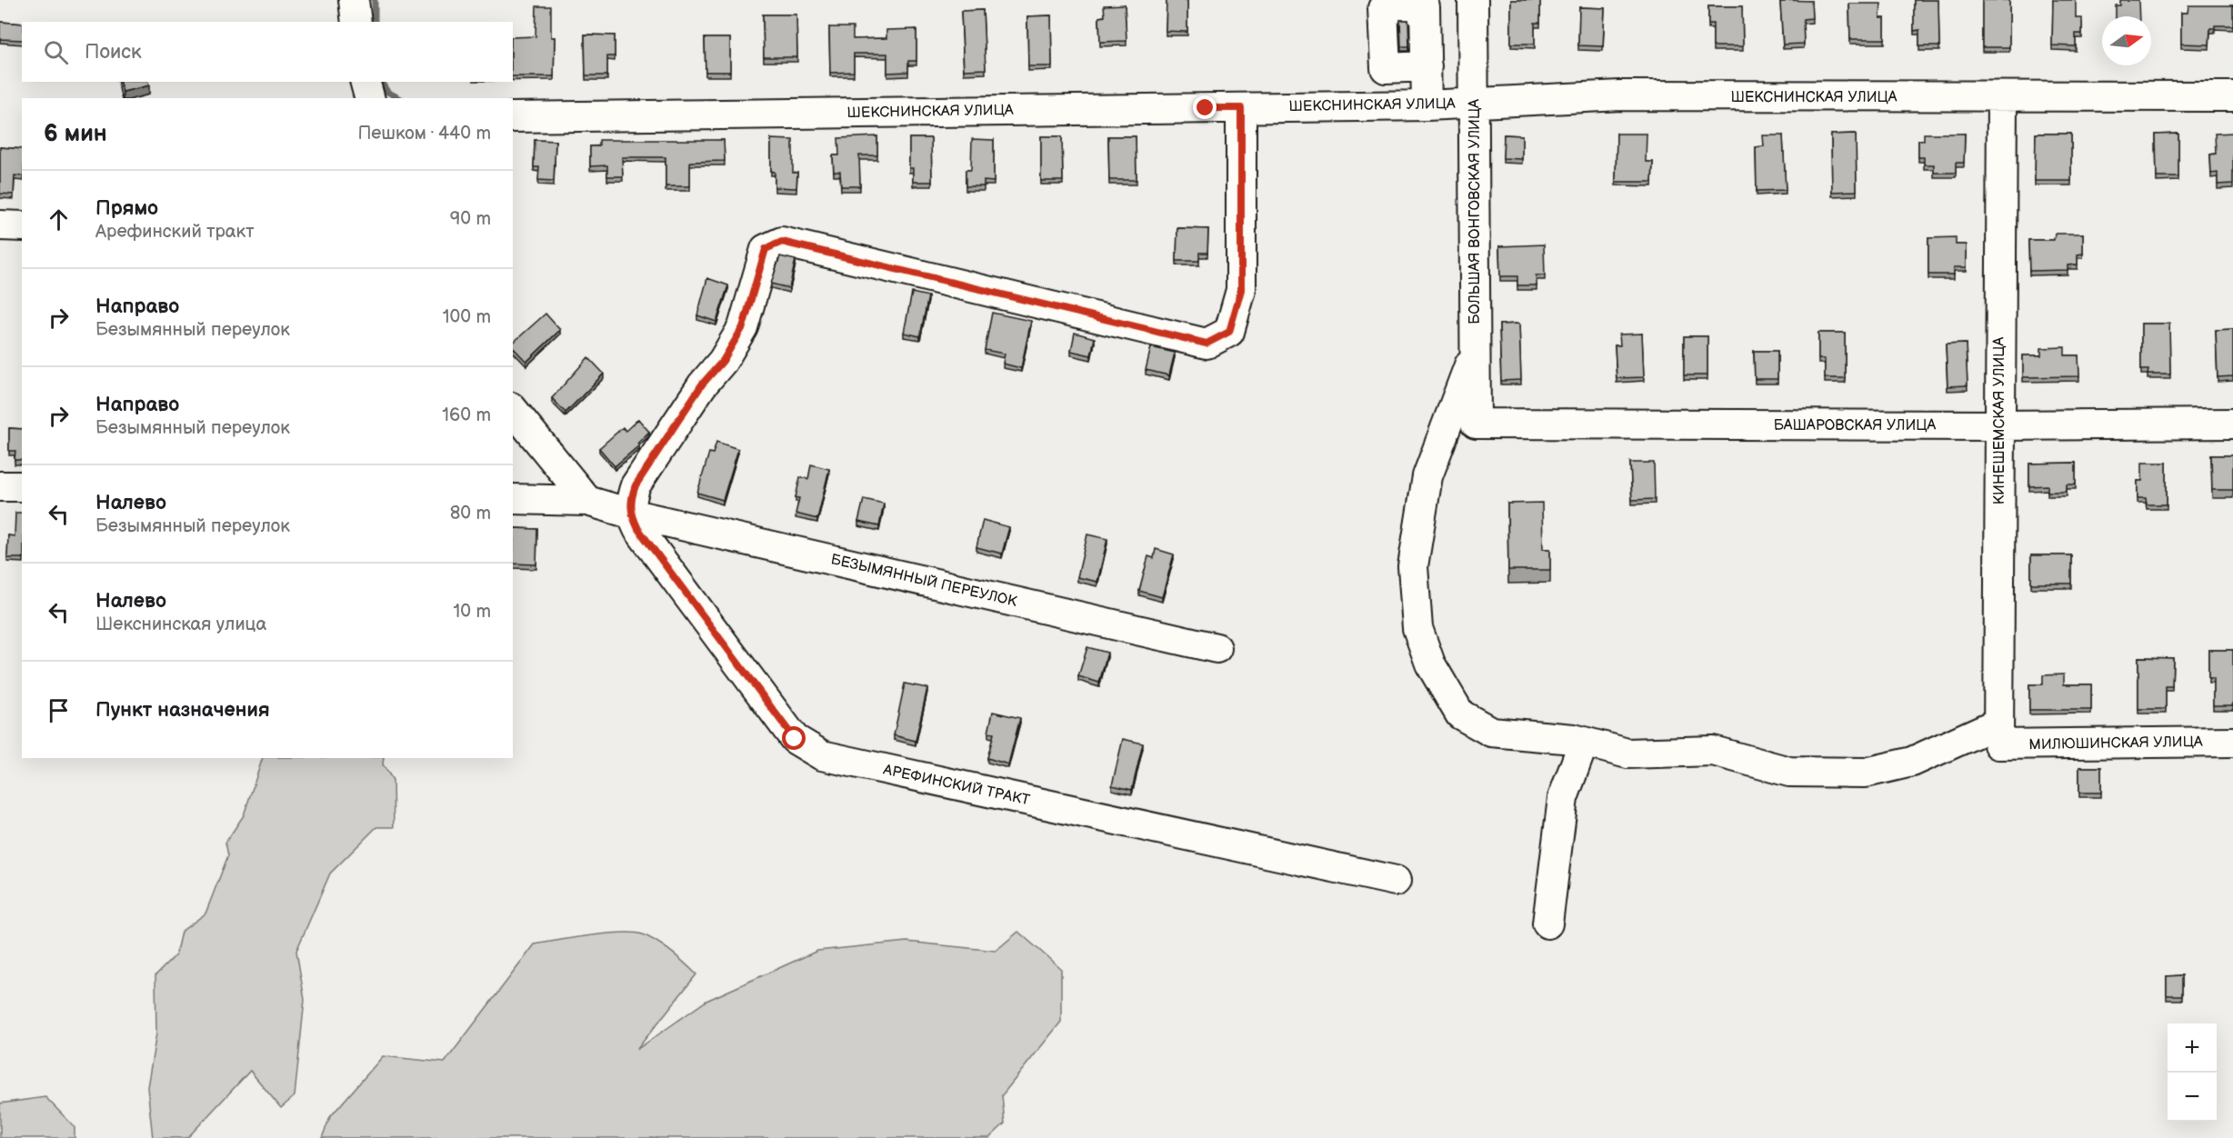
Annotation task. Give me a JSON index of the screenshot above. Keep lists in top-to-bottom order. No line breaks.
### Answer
{"streets":{"street":["ШЕКСНИНСКАЯ УЛИЦА","БОЛЬШАЯ ВОНГОВСКАЯ УЛИЦА","КИНЕШЕМСКАЯ УЛИЦА","БАШАРОВСКАЯ УЛИЦА","БЕЗЫМЯННЫЙ ПЕРЕУЛОК","МИЛЮШИНСКАЯ УЛИЦА","АРЕФИНСКИЙ ТРАКТ"]},"crossings":[["ШЕКСНИНСКАЯ УЛИЦА","БОЛЬШАЯ ВОНГОВСКАЯ УЛИЦА"],["ШЕКСНИНСКАЯ УЛИЦА","КИНЕШЕМСКАЯ УЛИЦА"],["БОЛЬШАЯ ВОНГОВСКАЯ УЛИЦА","БАШАРОВСКАЯ УЛИЦА"],["КИНЕШЕМСКАЯ УЛИЦА","БАШАРОВСКАЯ УЛИЦА"],["КИНЕШЕМСКАЯ УЛИЦА","МИЛЮШИНСКАЯ УЛИЦА"],["БЕЗЫМЯННЫЙ ПЕРЕУЛОК","АРЕФИНСКИЙ ТРАКТ"]],"north":"right","page":{"search":"Поиск","heading":["6 мин","Пешком · 440 m"],"list":[["Прямо","Арефинский тракт","90 m"],["Направо","Безымянный переулок","100 m"],["Направо","Безымянный переулок","160 m"],["Налево","Безымянный переулок","80 m"],["Налево","Шекснинская улица","10 m"],"Пункт назначения"],"map_buttons":["+","−"]}}
